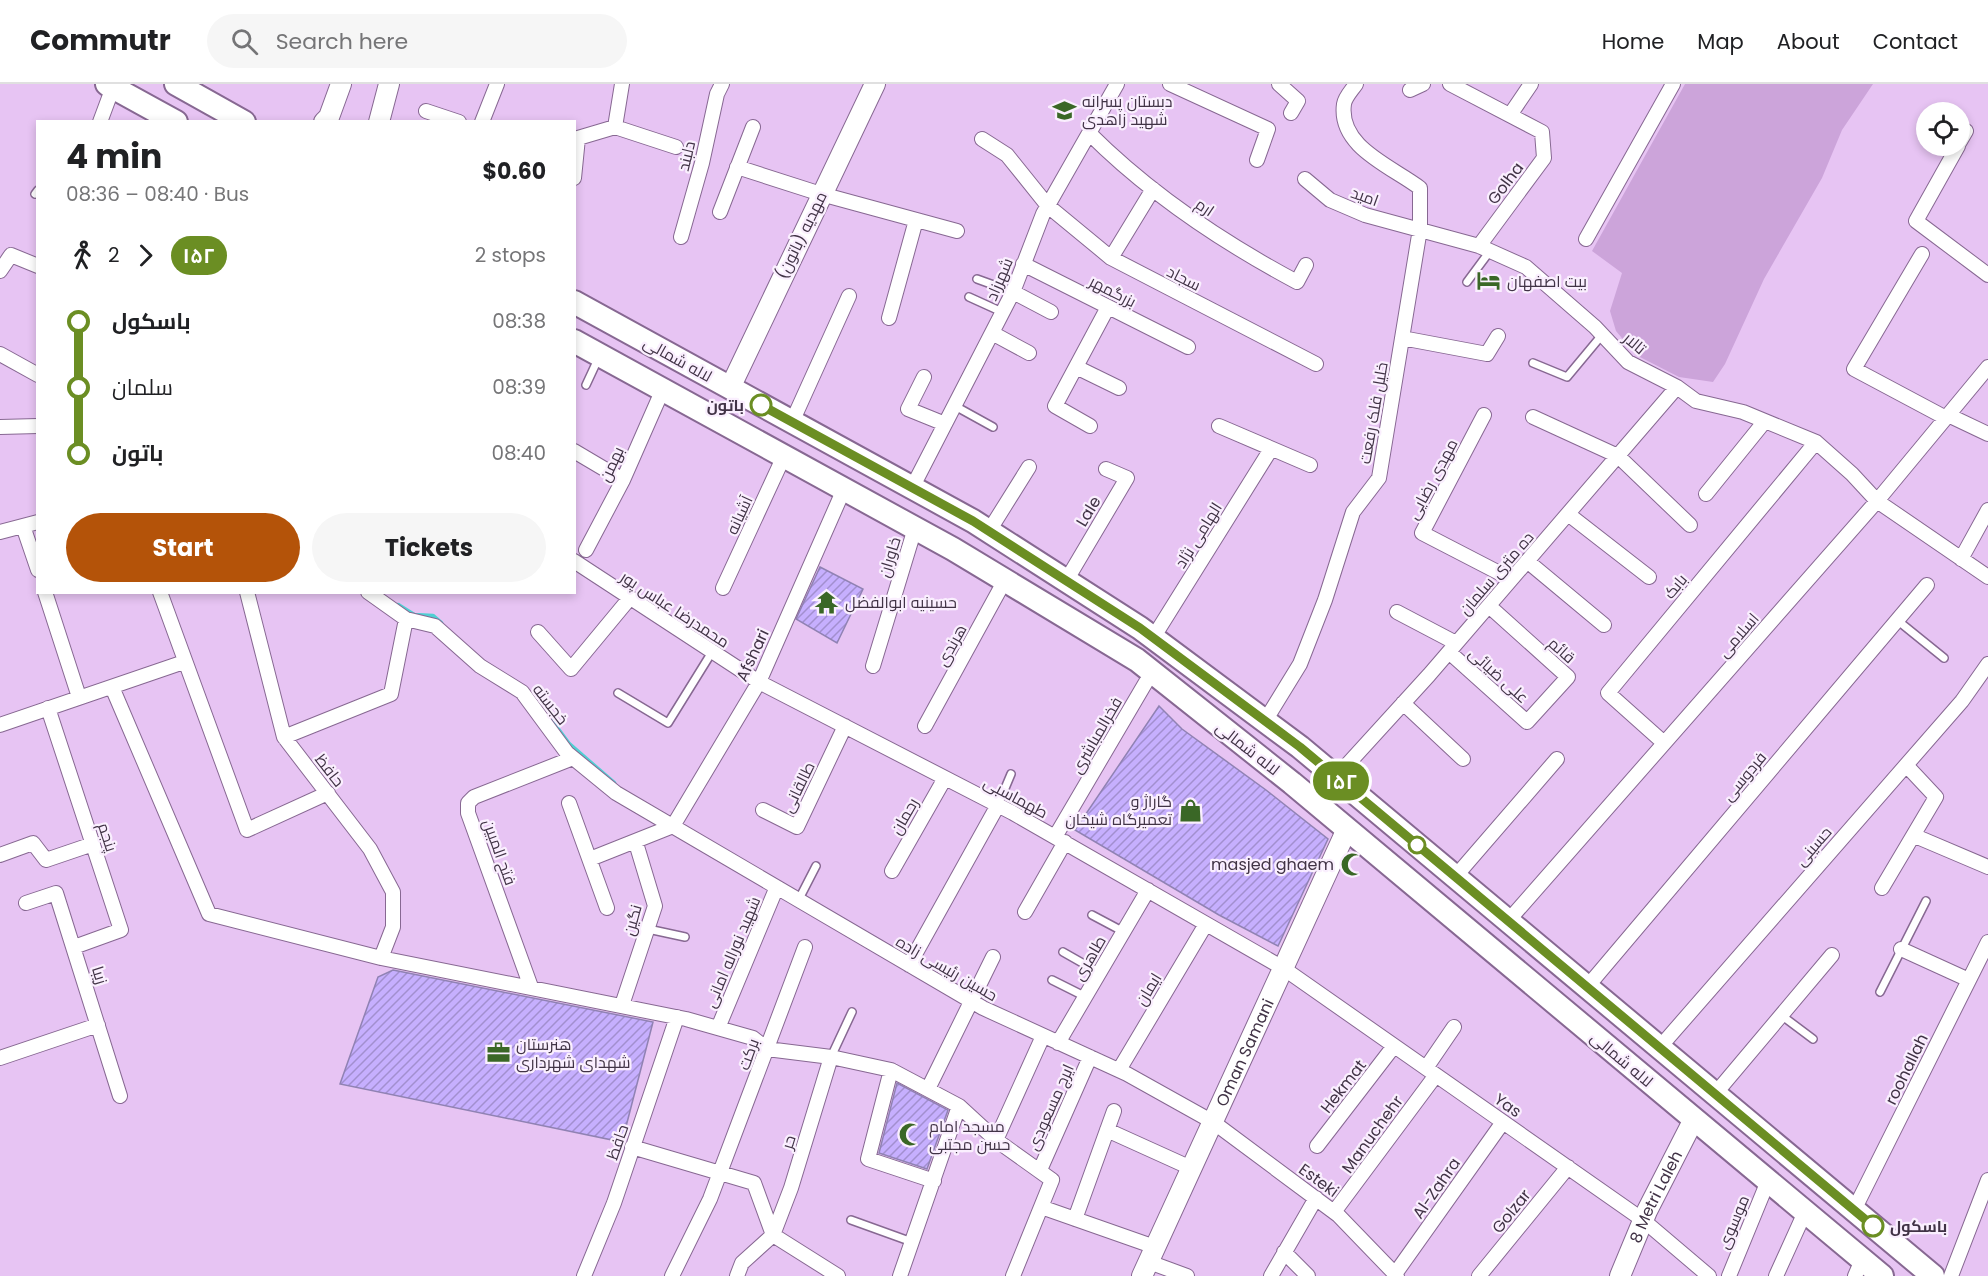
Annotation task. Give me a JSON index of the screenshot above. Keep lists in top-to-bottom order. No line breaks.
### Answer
{"streets":{"main road":["لاله شمالی"],"street":["دلبند","Golha","امید","ارم","مهدیه (باتون)","سجاد","شهرزاد","بزرگمهر","تالار","خلیل فلک رفعت","بهمن","مهدی رضایی","Lale","آشیانه","الهامی نژاد","خاوران","ده متری سلمان","بابک","محمدرضا عباس پور","اسلامی","هرندی","قائم","Afshari","علی ضیائی","خجسته","فخرالمباشری","حافظ","فردوسی","طالقانی","طهماسبی","رحمان","پنجم","حسینی","فتح المبین","نگین","شهید نوراله امانی","طاهری","حسین رئیسی زاده","زیبا","ایمان","Oman Samani","برکت","roohallah","Hekmat","Yas","ایرج مسعودی","Manuchehr","حر","Esteki","Al-Zahra","8 Metri Laleh","Golzar","موسوی"]},"crossings":[["Golha","تالار"],["امید","تالار"],["امید","خلیل فلک رفعت"],["ارم","شهرزاد"],["مهدیه (باتون)","لاله شمالی"],["سجاد","شهرزاد"],["شهرزاد","بزرگمهر"],["شهرزاد","لاله شمالی"],["تالار","خلیل فلک رفعت"],["تالار","ده متری سلمان"],["تالار","بابک"],["تالار","اسلامی"],["لاله شمالی","خلیل فلک رفعت"],["لاله شمالی","بهمن"],["لاله شمالی","Lale"],["لاله شمالی","آشیانه"],["لاله شمالی","الهامی نژاد"],["لاله شمالی","خاوران"],["لاله شمالی","ده متری سلمان"],["لاله شمالی","اسلامی"],["لاله شمالی","هرندی"],["لاله شمالی","Afshari"],["لاله شمالی","فردوسی"],["لاله شمالی","حسینی"],["لاله شمالی","Oman Samani"],["لاله شمالی","roohallah"],["لاله شمالی","8 Metri Laleh"],["لاله شمالی","موسوی"],["مهدی رضایی","ده متری سلمان"],["ده متری سلمان","قائم"],["ده متری سلمان","علی ضیائی"],["بابک","اسلامی"],["محمدرضا عباس پور","Afshari"],["محمدرضا عباس پور","طهماسبی"],["قائم","علی ضیائی"],["Afshari","خجسته"],["Afshari","طهماسبی"],["Afshari","حسین رئیسی زاده"],["خجسته","فتح المبین"],["خجسته","حسین رئیسی زاده"],["فخرالمباشری","طهماسبی"],["طالقانی","طهماسبی"],["طهماسبی","رحمان"],["طهماسبی","طاهری"],["طهماسبی","ایمان"],["طهماسبی","Oman Samani"],["طهماسبی","Yas"],["پنجم","زیبا"],["شهید نوراله امانی","حسین رئیسی زاده"],["طاهری","حسین رئیسی زاده"],["حسین رئیسی زاده","ایمان"],["حسین رئیسی زاده","Oman Samani"],["حسین رئیسی زاده","ایرج مسعودی"],["حسین رئیسی زاده","Esteki"],["Oman Samani","Yas"],["Oman Samani","Esteki"],["Hekmat","Yas"],["Yas","Manuchehr"],["Yas","Al-Zahra"],["Yas","8 Metri Laleh"],["Yas","Golzar"],["Manuchehr","Esteki"],["Esteki","Al-Zahra"]],"places":{"school or university":["دبستان پسرانه شهید زاهدی"],"hotel":["بيت اصفهان"],"other":["باتون","باسکول"],"temple":["حسینیه ابوالفضل"],"shop":["گاراژ و تعمیرگاه شیخان"],"mosque":["masjed ghaem","مسجد امام حسن مجتبی"],"office":["هنرستان شهدای شهرداری"]},"lines":["bus line ۱۵۲"],"page":{"header":"Commutr","search":"Search here","nav":["Home","Map","About","Contact"],"on_map":"۱۵۲","heading":["4 min","08:36 – 08:40 · Bus","$0.60"],"legs":["2","۱۵۲","2 stops"],"list":[{"name":"باسکول","value":"08:38"},{"name":"سلمان","value":"08:39"},{"name":"باتون","value":"08:40"}],"buttons":["Start","Tickets"]}}
